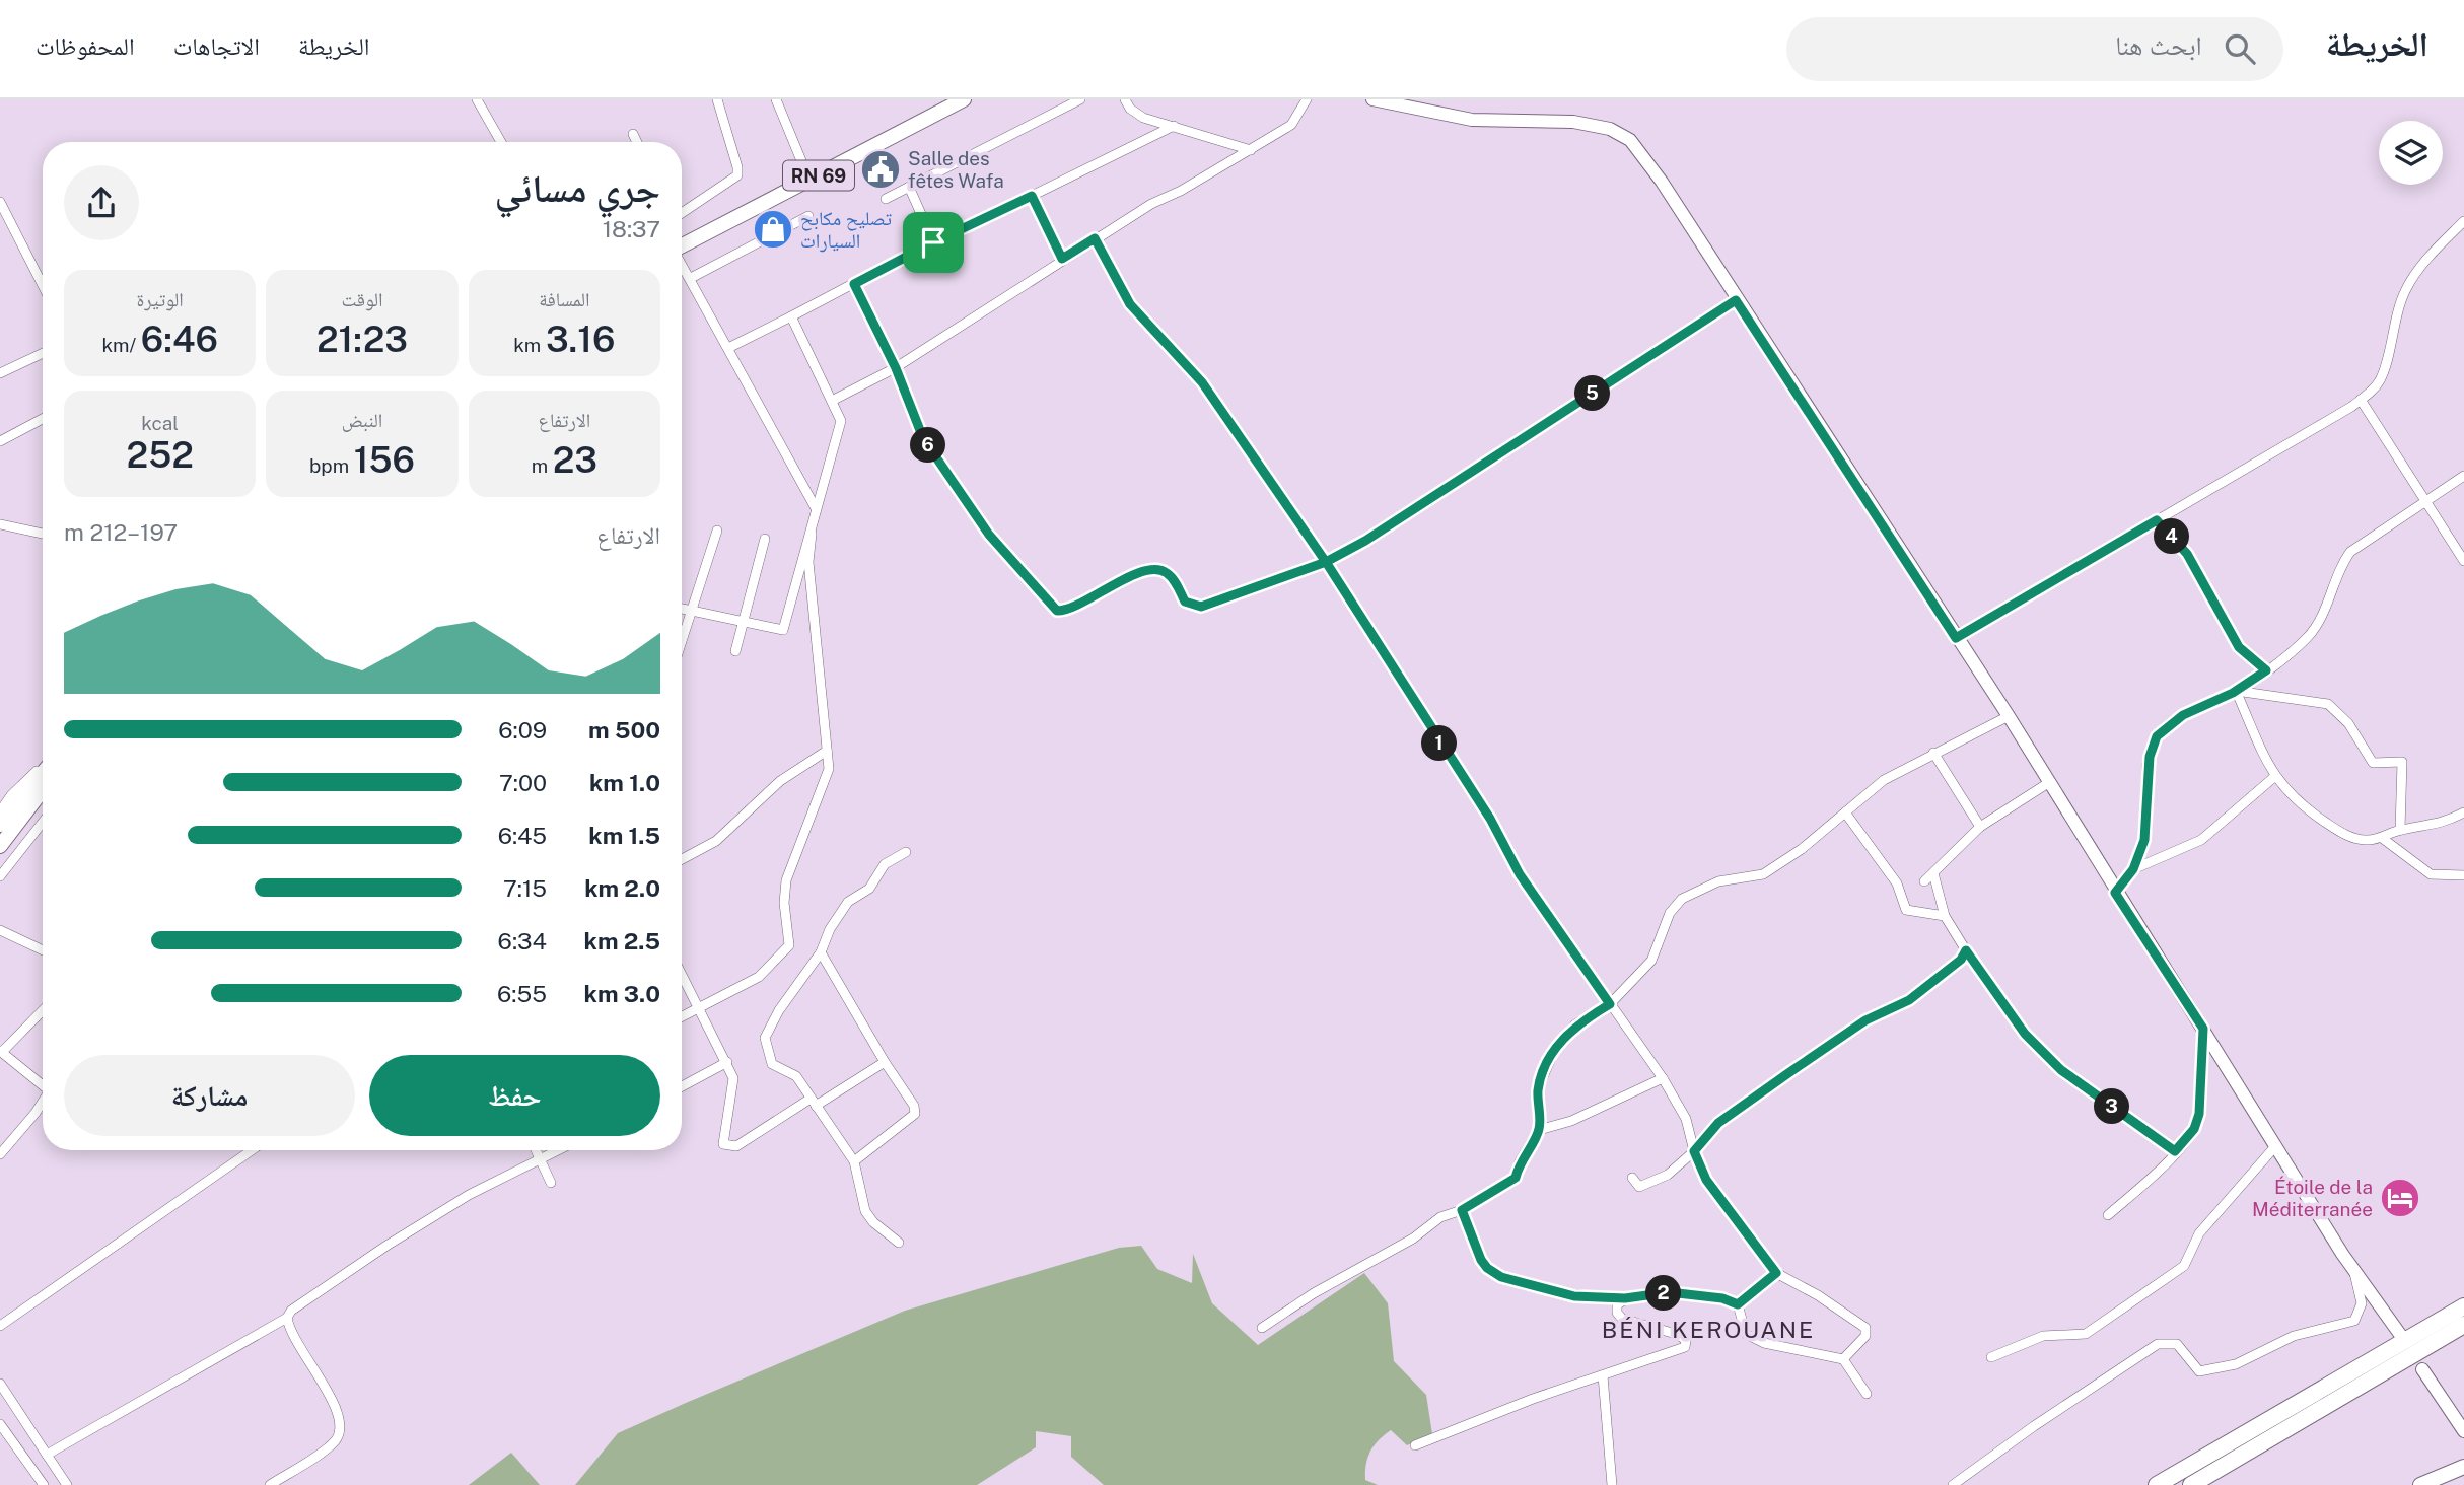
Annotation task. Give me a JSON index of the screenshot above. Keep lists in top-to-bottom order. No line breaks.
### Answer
{"streets":{"main road":["RN 69"]},"districts":["BÉNI KEROUANE"],"places":{"public building":["Salle des fêtes Wafa"],"shop":["تصليح مكابح السيارات"],"hotel":["Étoile de la Méditerranée"]},"page":{"header":"الخريطة","search":"ابحث هنا","nav":["الخريطة","الاتجاهات","المحفوظات"],"heading":["جري مسائي","18:37"],"stats":[["المسافة","3.16 km"],["الوقت","21:23"],["الوتيرة","6:46 /km"],["الارتفاع","23 m"],["النبض","156 bpm"],["kcal","252"]],"pins":["5","6","4","1","3","2"],"chart":["الارتفاع","197–212 m"],"list":[{"name":"500 m","note":"6:09"},{"name":"1.0 km","note":"7:00"},{"name":"1.5 km","note":"6:45"},{"name":"2.0 km","note":"7:15"},{"name":"2.5 km","note":"6:34"},{"name":"3.0 km","note":"6:55"}],"buttons":["حفظ","مشاركة"]}}
